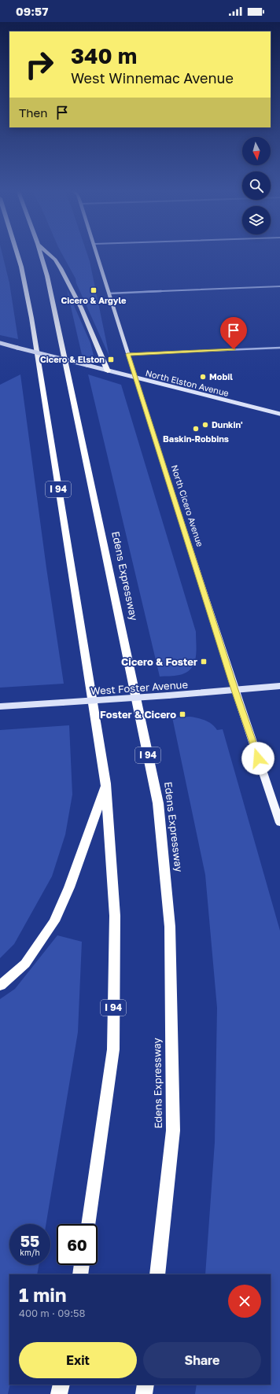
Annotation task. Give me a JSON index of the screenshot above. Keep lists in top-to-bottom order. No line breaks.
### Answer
{"streets":{"highway":["I 94","Edens Expressway"],"main road":["North Elston Avenue","North Cicero Avenue","West Foster Avenue"]},"crossings":[["North Elston Avenue","North Cicero Avenue"],["North Cicero Avenue","West Foster Avenue"]],"places":{"transit":["Cicero & Argyle","Cicero & Elston","Cicero & Foster","Foster & Cicero"],"other":["Mobil","Dunkin'","Baskin-Robbins"]},"north":"bottom","page":{"status":"09:57","turn":["340 m","West Winnemac Avenue"],"then":"Then","speed":"55 km/h","limit":"60","heading":["1 min","400 m · 09:58"],"buttons":["Exit","Share"]}}
